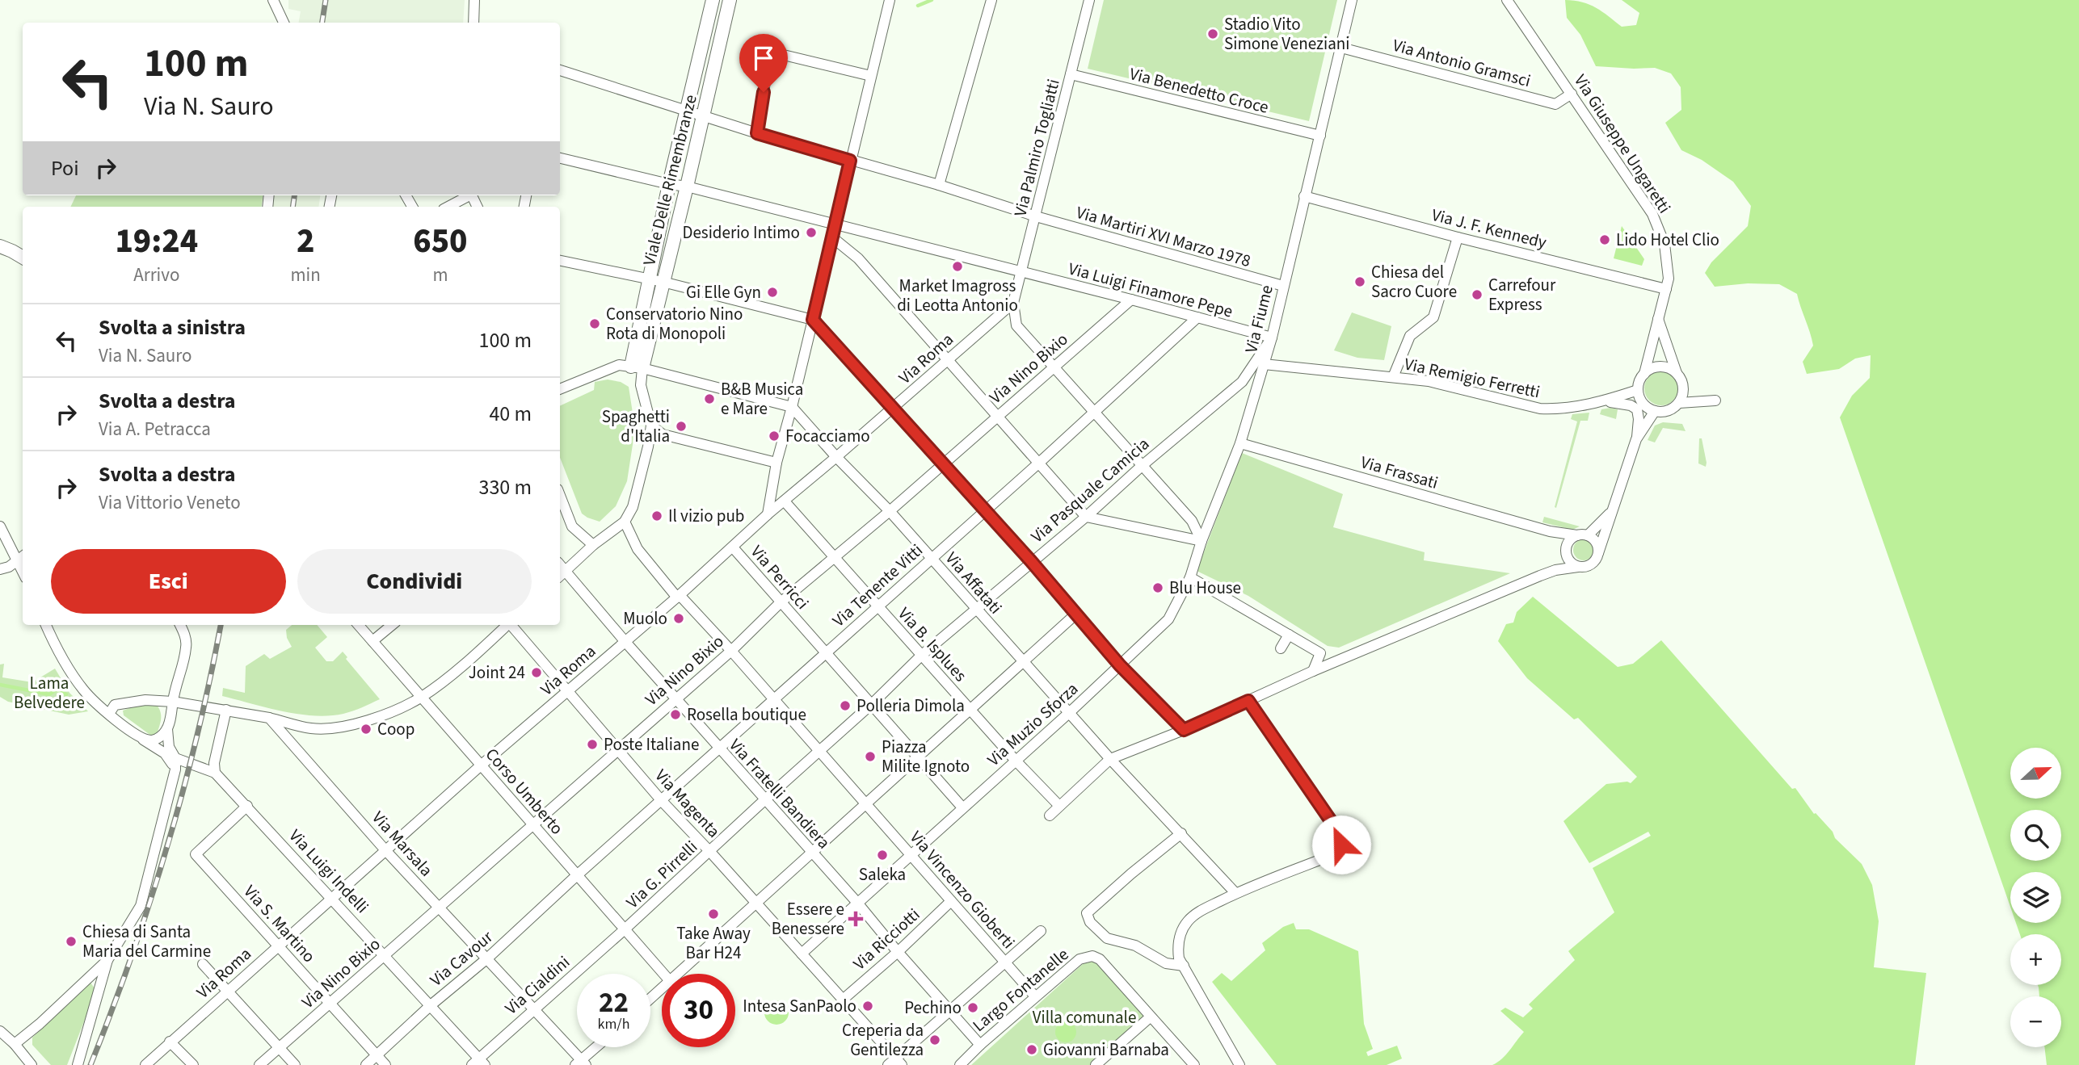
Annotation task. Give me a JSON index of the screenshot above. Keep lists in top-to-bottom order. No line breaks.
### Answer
{"streets":{"street":["Via Antonio Gramsci","Via Benedetto Croce","Via Giuseppe Ungaretti","Via Palmiro Togliatti","Viale Delle Rimembranze","Via J. F. Kennedy","Via Martiri XVI Marzo 1978","Via Luigi Finamore Pepe","Via Fiume","Via Roma","Via Nino Bixio","Via Remigio Ferretti","Via Frassati","Via Pasquale Camicia","Via Perricci","Via Affatati","Via Tenente Vitti","Via B. Isplues","Via Muzio Sforza","Corso Umberto","Via Fratelli Bandiera","Via Magenta","Via Marsala","Via Luigi Indelli","Via G. Pirrelli","Via Vincenzo Gioberti","Via S. Martino","Via Ricciotti","Via Cavour","Via Cialdini","Largo Fontanelle"]},"crossings":[["Via Antonio Gramsci","Via Giuseppe Ungaretti"],["Via Antonio Gramsci","Via Fiume"],["Via Benedetto Croce","Via Palmiro Togliatti"],["Via Benedetto Croce","Via Fiume"],["Via Giuseppe Ungaretti","Via J. F. Kennedy"],["Via Giuseppe Ungaretti","Via Remigio Ferretti"],["Via Palmiro Togliatti","Via Martiri XVI Marzo 1978"],["Via Palmiro Togliatti","Via Luigi Finamore Pepe"],["Via Palmiro Togliatti","Via Roma"],["Viale Delle Rimembranze","Via Martiri XVI Marzo 1978"],["Viale Delle Rimembranze","Via Luigi Finamore Pepe"],["Via J. F. Kennedy","Via Fiume"],["Via Martiri XVI Marzo 1978","Via Fiume"],["Via Luigi Finamore Pepe","Via Fiume"],["Via Luigi Finamore Pepe","Via Nino Bixio"],["Via Luigi Finamore Pepe","Via Pasquale Camicia"],["Via Luigi Finamore Pepe","Via Tenente Vitti"],["Via Fiume","Via Remigio Ferretti"],["Via Fiume","Via Frassati"],["Via Fiume","Via Pasquale Camicia"],["Via Fiume","Via Muzio Sforza"],["Via Roma","Via Perricci"],["Via Roma","Via Affatati"],["Via Roma","Via B. Isplues"],["Via Roma","Corso Umberto"],["Via Roma","Via Fratelli Bandiera"],["Via Roma","Via Magenta"],["Via Roma","Via Marsala"],["Via Roma","Via Luigi Indelli"],["Via Roma","Via S. Martino"],["Via Nino Bixio","Via Perricci"],["Via Nino Bixio","Via Affatati"],["Via Nino Bixio","Via B. Isplues"],["Via Nino Bixio","Corso Umberto"],["Via Nino Bixio","Via Fratelli Bandiera"],["Via Nino Bixio","Via Magenta"],["Via Nino Bixio","Via Marsala"],["Via Nino Bixio","Via Luigi Indelli"],["Via Nino Bixio","Via S. Martino"],["Via Pasquale Camicia","Via Perricci"],["Via Pasquale Camicia","Via Affatati"],["Via Pasquale Camicia","Via B. Isplues"],["Via Pasquale Camicia","Via G. Pirrelli"],["Via Perricci","Via Tenente Vitti"],["Via Perricci","Via G. Pirrelli"],["Via Affatati","Via Tenente Vitti"],["Via Affatati","Via Muzio Sforza"],["Via Tenente Vitti","Via B. Isplues"],["Via Tenente Vitti","Corso Umberto"],["Via Tenente Vitti","Via Fratelli Bandiera"],["Via Tenente Vitti","Via Magenta"],["Via Tenente Vitti","Via Cavour"],["Via B. Isplues","Via Muzio Sforza"],["Via Muzio Sforza","Via Fratelli Bandiera"],["Via Muzio Sforza","Via Magenta"],["Via Muzio Sforza","Via Vincenzo Gioberti"],["Corso Umberto","Via G. Pirrelli"],["Corso Umberto","Via Cavour"],["Corso Umberto","Via Cialdini"],["Via Fratelli Bandiera","Via G. Pirrelli"],["Via Fratelli Bandiera","Via Ricciotti"],["Via Fratelli Bandiera","Largo Fontanelle"],["Via Magenta","Via G. Pirrelli"],["Via Magenta","Via Ricciotti"],["Via Marsala","Via Cavour"],["Via Marsala","Via Cialdini"],["Via Luigi Indelli","Via S. Martino"],["Via Luigi Indelli","Via Cavour"],["Via Luigi Indelli","Via Cialdini"],["Via G. Pirrelli","Via Cialdini"],["Via Vincenzo Gioberti","Via Ricciotti"],["Via Vincenzo Gioberti","Largo Fontanelle"],["Via S. Martino","Via Cavour"]],"parks":["Lama Belvedere","Villa comunale"],"places":{"other":["Stadio Vito Simone Veneziani","Desiderio Intimo","Lido Hotel Clio","Market Imagross di Leotta Antonio","Chiesa del Sacro Cuore","Gi Elle Gyn","Carrefour Express","Conservatorio Nino Rota di Monopoli","B&B Musica e Mare","Spaghetti d'Italia","Focacciamo","Il vizio pub","Blu House","Muolo","Joint 24","Polleria Dimola","Rosella boutique","Coop","Poste Italiane","Piazza Milite Ignoto","Saleka","Take Away Bar H24","Chiesa di Santa Maria del Carmine","Intesa SanPaolo","Pechino","Creperia da Gentilezza","Giovanni Barnaba"],"health":["Essere e Benessere"]},"north":"right","page":{"turn":["100 m","Via N. Sauro"],"then":"Poi","eta":["19:24","Arrivo","2","min","650","m"],"list":[{"name":"Svolta a sinistra","note":"Via N. Sauro","value":"100 m"},{"name":"Svolta a destra","note":"Via A. Petracca","value":"40 m"},{"name":"Svolta a destra","note":"Via Vittorio Veneto","value":"330 m"}],"buttons":["Esci","Condividi"],"map_buttons":["+","−"],"speed":"22 km/h","limit":"30"}}
